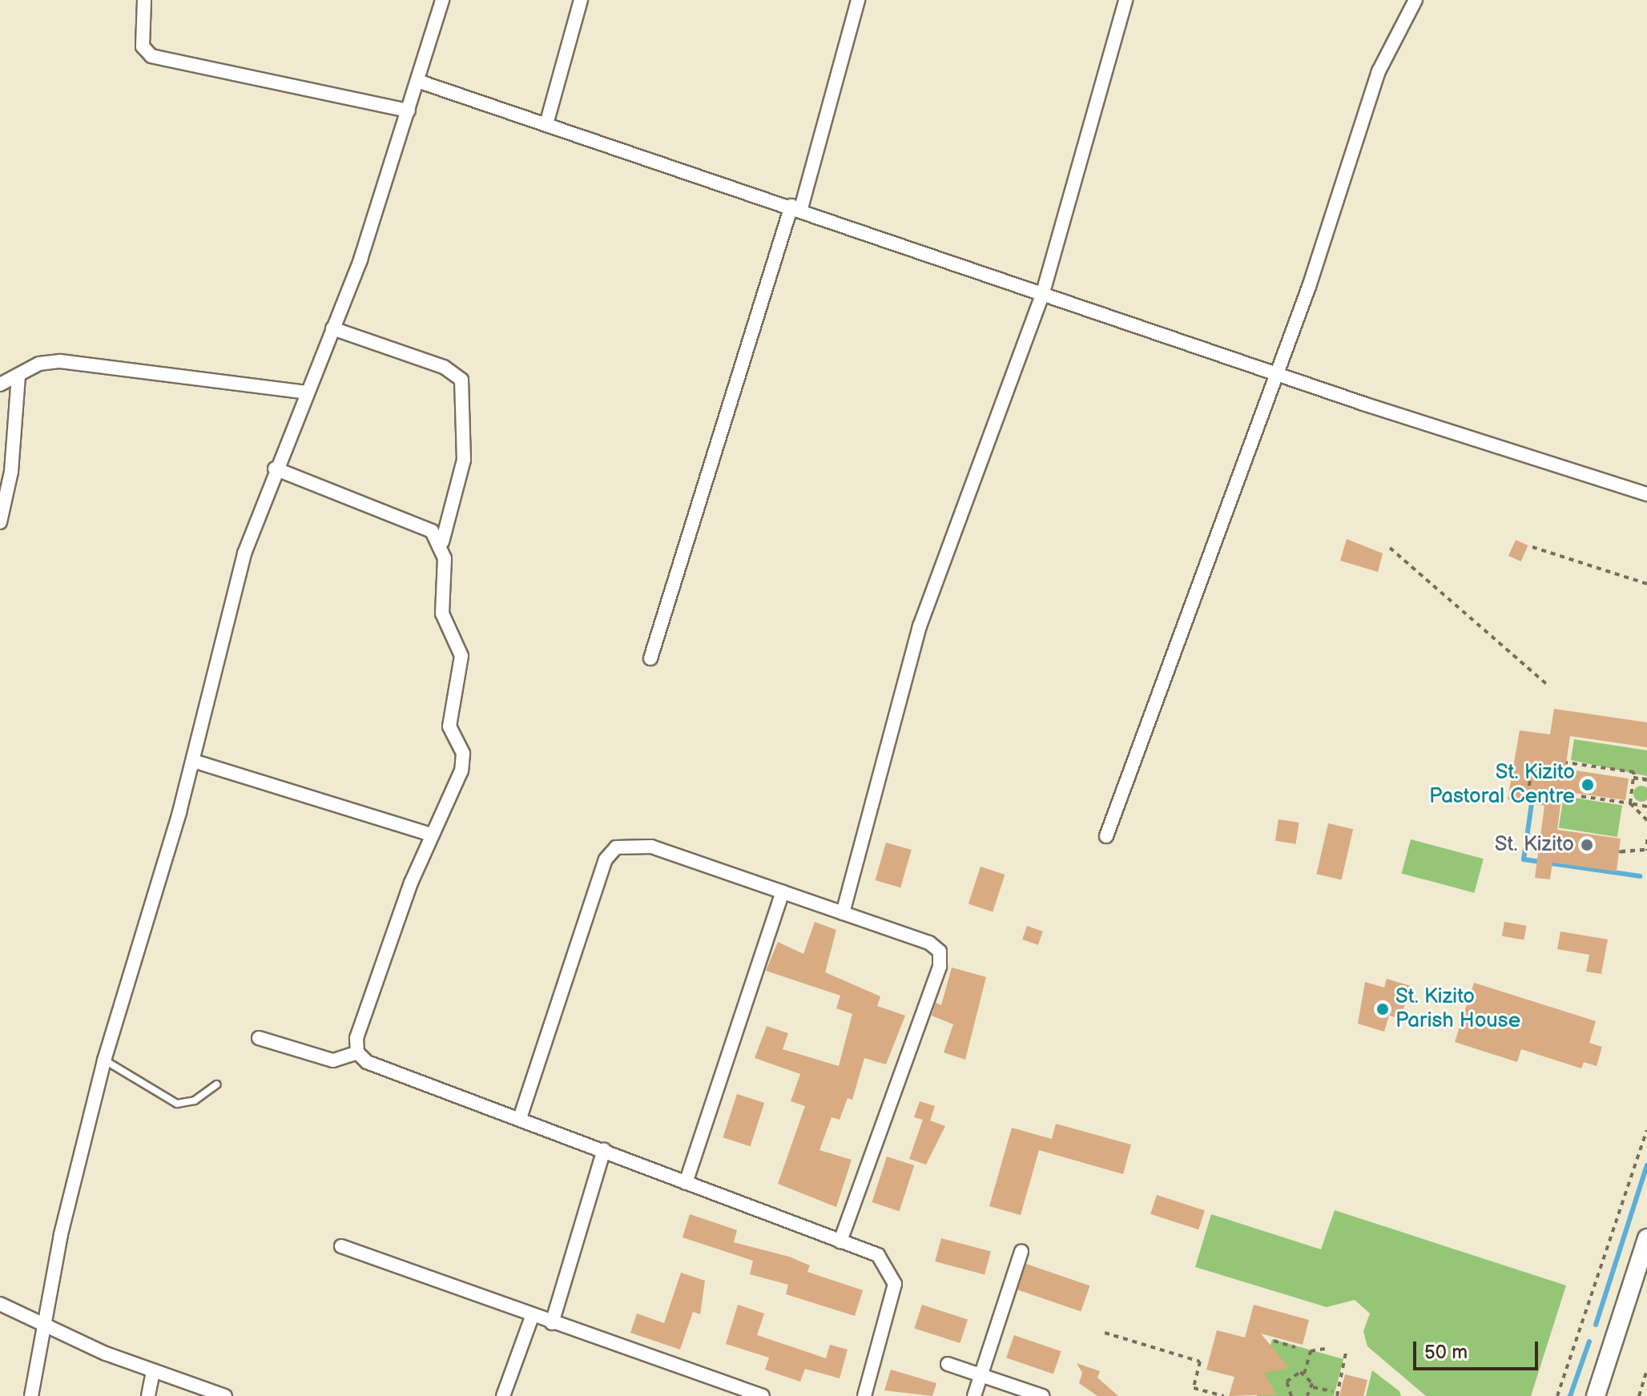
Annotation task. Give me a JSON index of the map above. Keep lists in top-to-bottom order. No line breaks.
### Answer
{"places":["St. Kizito Pastoral Centre","St. Kizito","St. Kizito Parish House"],"scale_bar":"50 m"}
